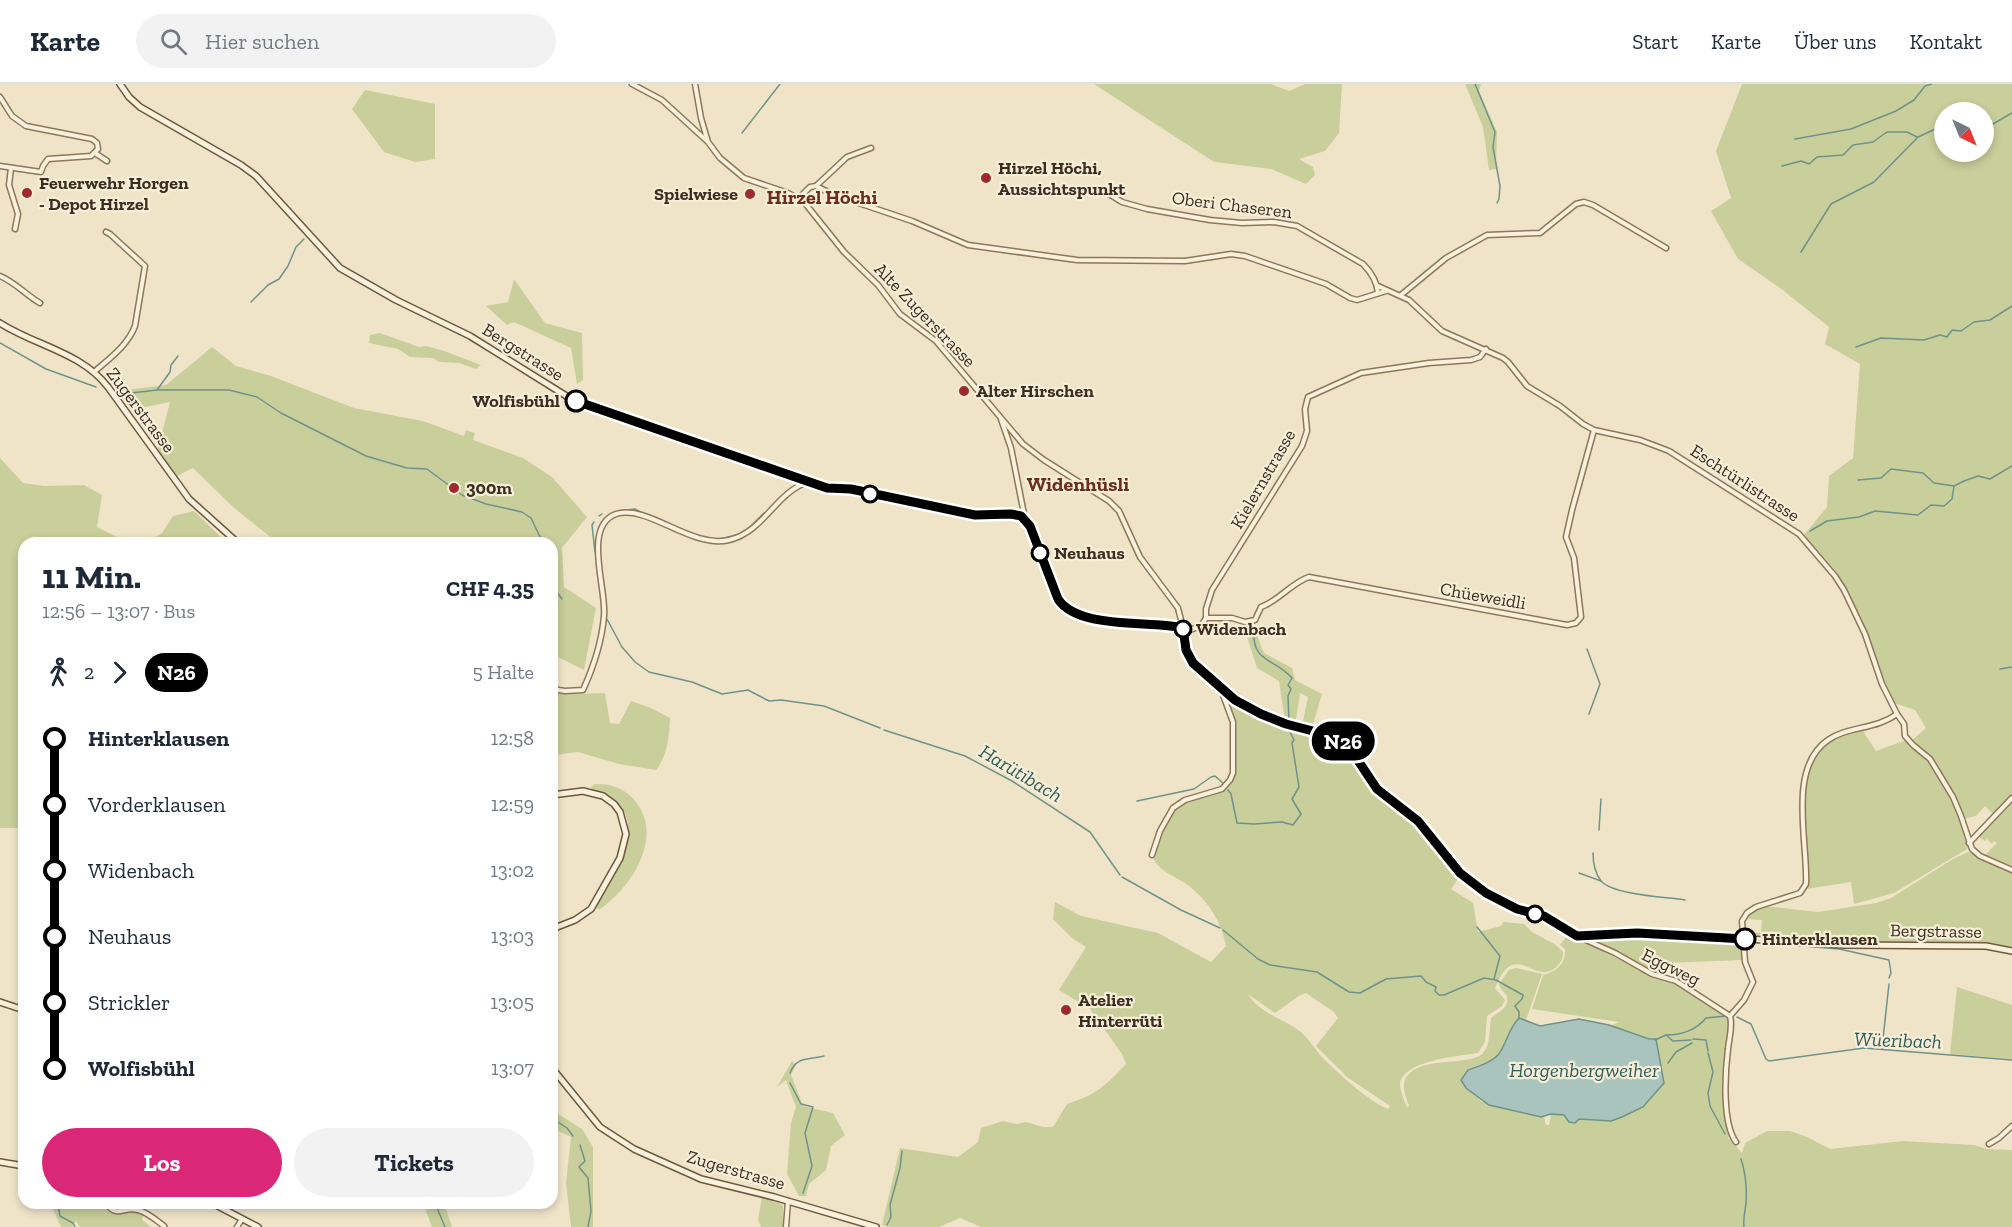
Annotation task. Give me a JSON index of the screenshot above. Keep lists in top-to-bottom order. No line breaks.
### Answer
{"streets":{"street":["Oberi Chaseren","Alte Zugerstrasse","Bergstrasse","Zugerstrasse","Kielernstrasse","Eschtürlistrasse","Chüeweidli","Eggweg"]},"crossings":[["Oberi Chaseren","Eschtürlistrasse"],["Alte Zugerstrasse","Bergstrasse"],["Bergstrasse","Eggweg"],["Kielernstrasse","Eschtürlistrasse"],["Kielernstrasse","Chüeweidli"],["Eschtürlistrasse","Chüeweidli"]],"districts":["Hirzel Höchi","Widenhüsli"],"water":["Harütibach","Wüeribach","Horgenbergweiher"],"places":["Hirzel Höchi, Aussichtspunkt","Feuerwehr Horgen - Depot Hirzel","Spielwiese","Alter Hirschen","Wolfisbühl","300m","Neuhaus","Widenbach","Hinterklausen","Atelier Hinterrüti"],"lines":["bus line N26"],"north":"bottom right","page":{"header":"Karte","search":"Hier suchen","nav":["Start","Karte","Über uns","Kontakt"],"on_map":"N26","heading":["11 Min.","12:56 – 13:07 · Bus","CHF 4.35"],"legs":["2","N26","5 Halte"],"list":[{"name":"Hinterklausen","value":"12:58"},{"name":"Vorderklausen","value":"12:59"},{"name":"Widenbach","value":"13:02"},{"name":"Neuhaus","value":"13:03"},{"name":"Strickler","value":"13:05"},{"name":"Wolfisbühl","value":"13:07"}],"buttons":["Los","Tickets"]}}
